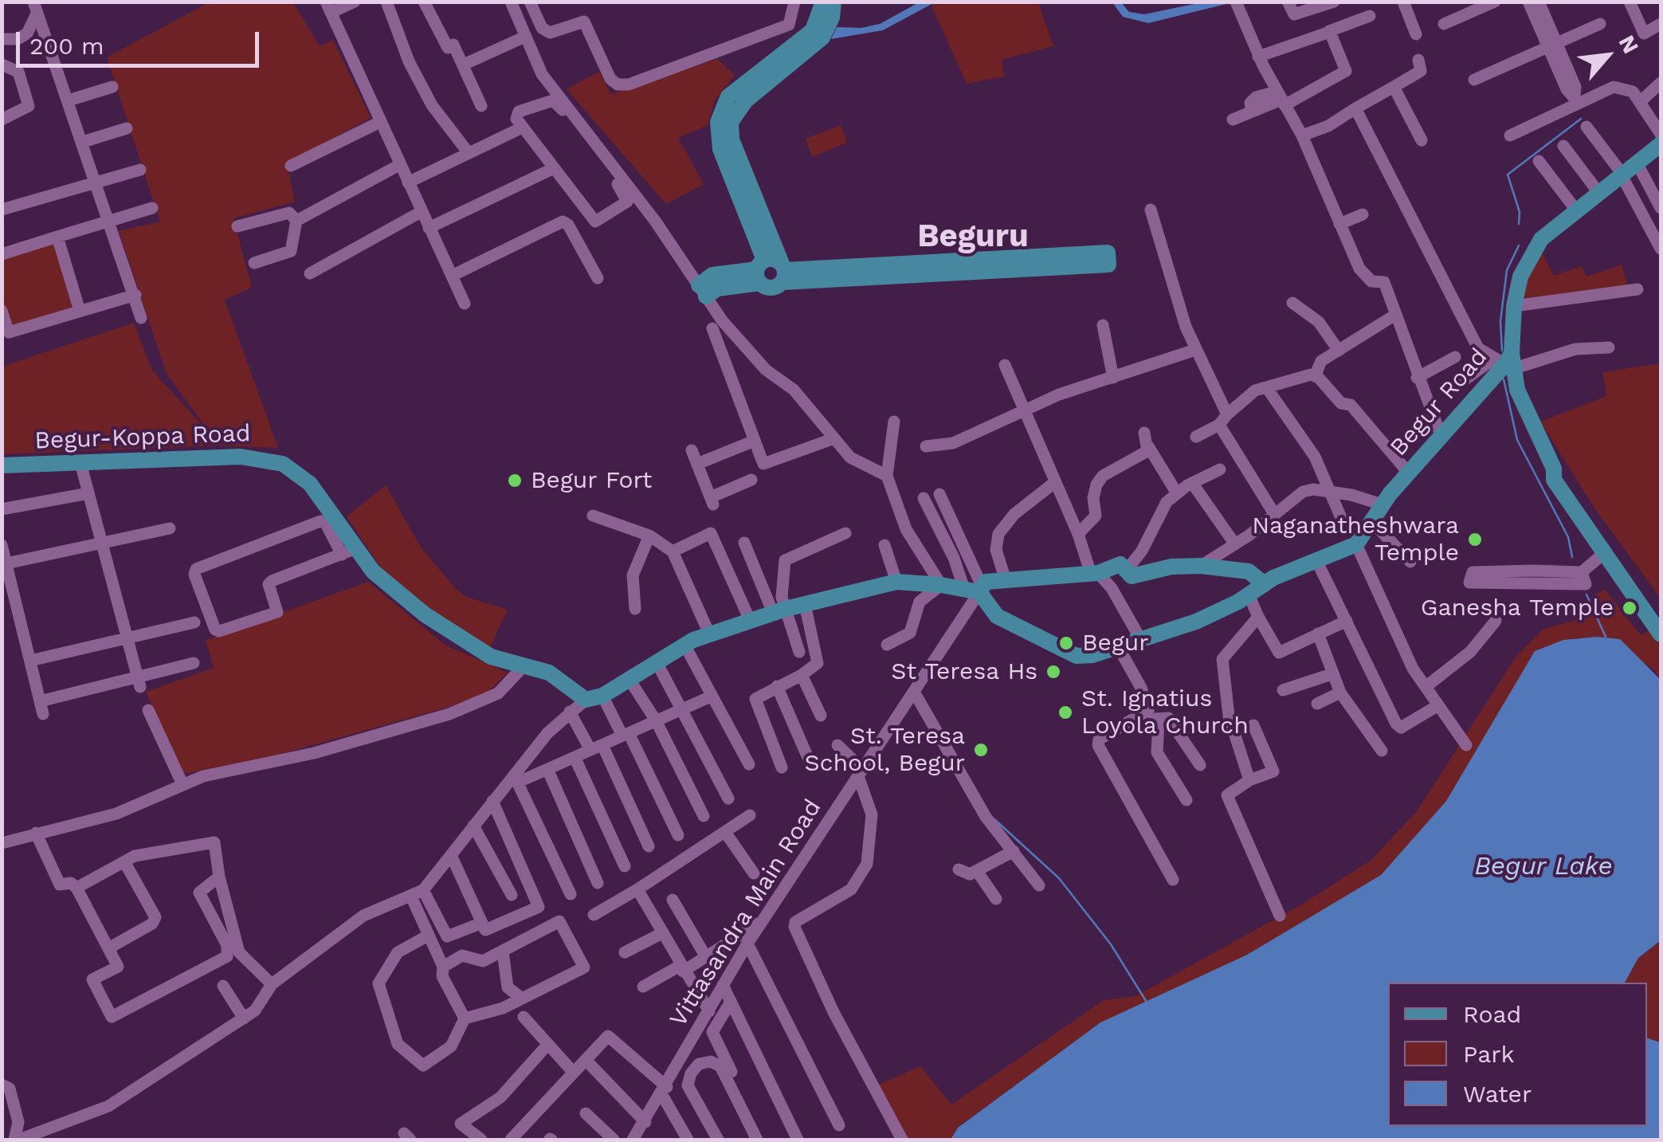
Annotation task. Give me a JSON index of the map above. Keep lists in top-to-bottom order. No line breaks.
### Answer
{"streets":{"main road":["Begur Road","Begur-Koppa Road"],"street":["Vittasandra Main Road"]},"crossings":[["Begur Road","Vittasandra Main Road"]],"districts":["Beguru"],"water":["Begur Lake"],"places":["Begur Fort","Naganatheshwara Temple","Ganesha Temple","Begur","St Teresa Hs","St. Ignatius Loyola Church","St. Teresa School, Begur"],"legend":["Road","Park","Water"],"scale_bar":"200 m","north":"top right"}
